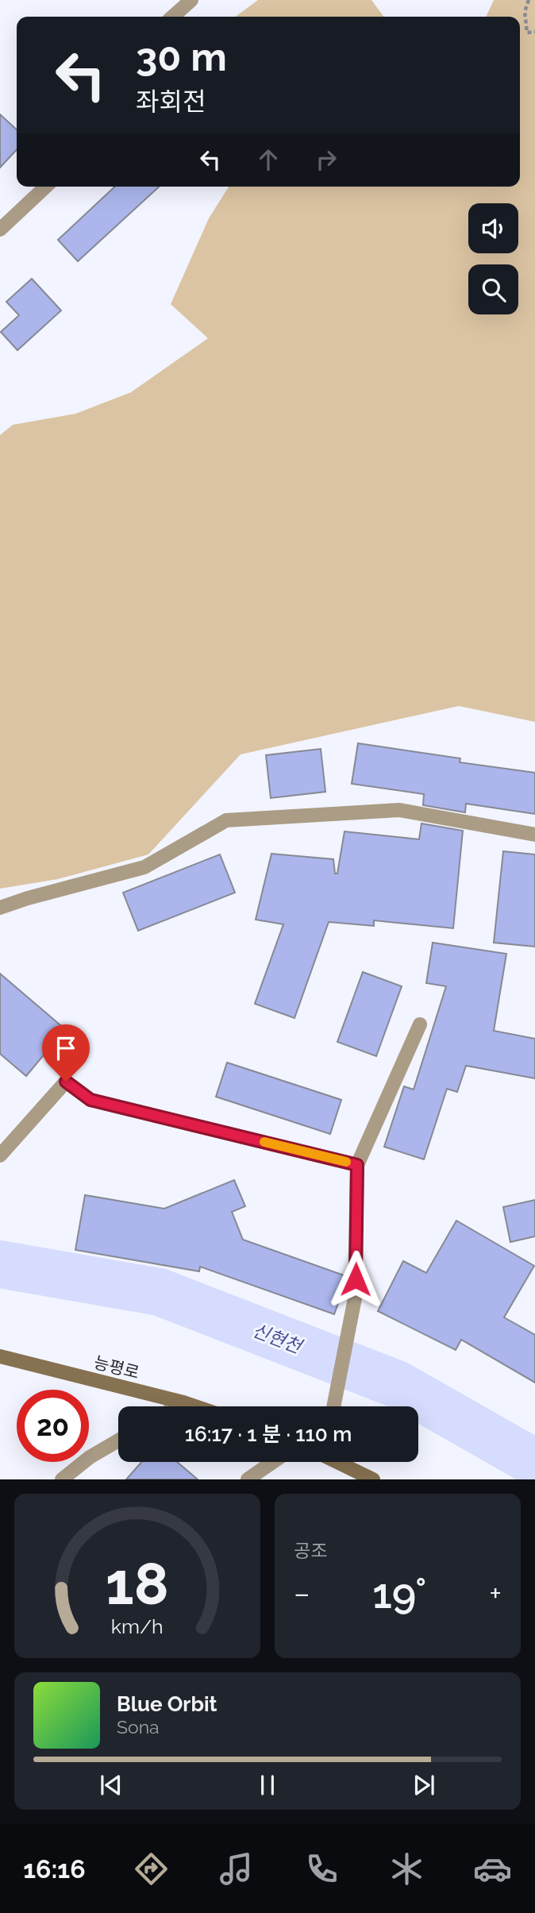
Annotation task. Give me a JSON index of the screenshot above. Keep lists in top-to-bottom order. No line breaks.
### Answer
{"streets":{"main road":["능평로"]},"water":["신현천"],"page":{"turn":["30 m","좌회전"],"limit":"20","trip":"16:17 · 1 분 · 110 m","tile":"공조","heat":["−","19°","+"],"song":["Blue Orbit","Sona"],"tabs":"16:16","gauge":["18","km/h"]}}
